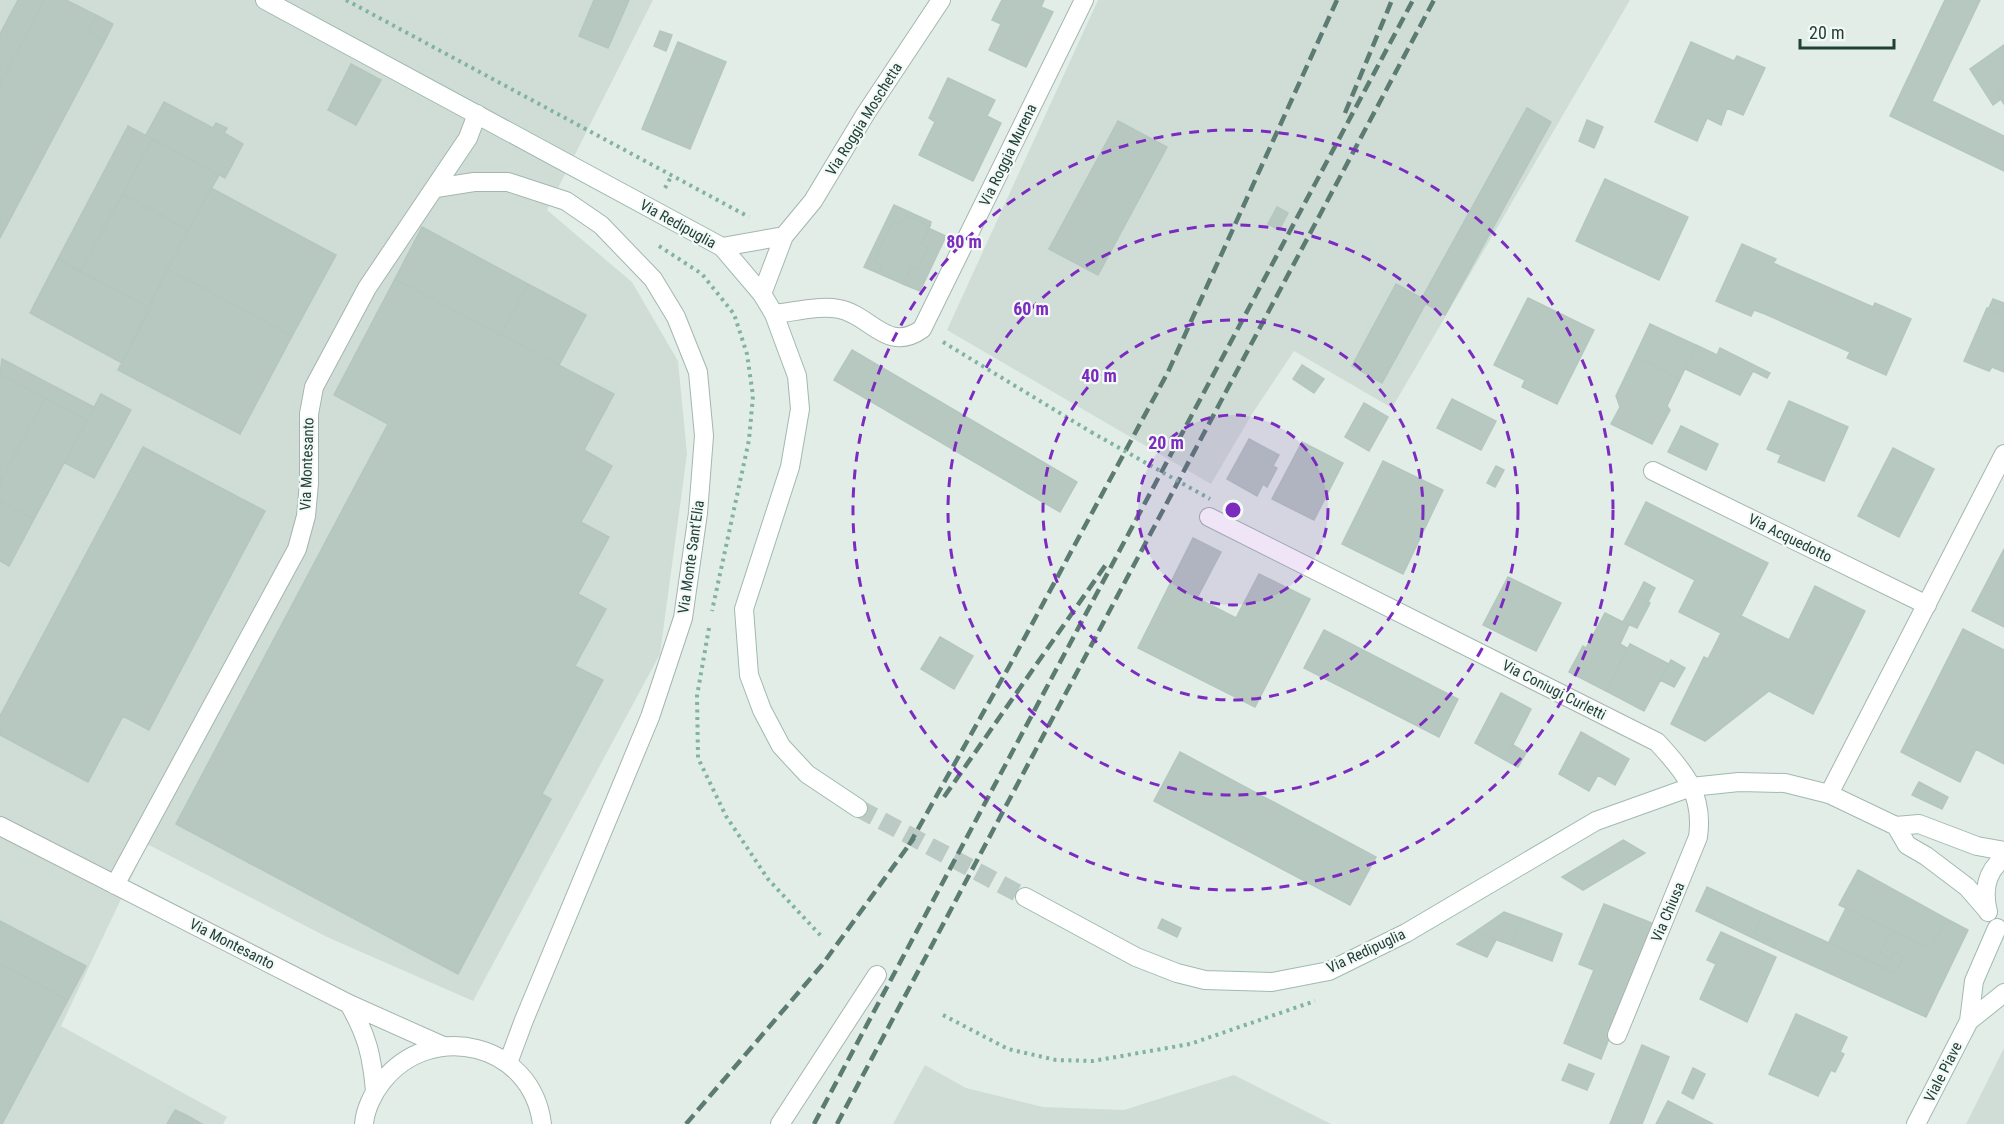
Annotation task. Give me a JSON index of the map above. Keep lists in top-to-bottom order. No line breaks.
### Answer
{"streets":{"street":["Via Roggia Moschetta","Via Roggia Murena","Via Redipuglia","Via Montesanto","Via Acquedotto","Via Monte Sant'Elia","Via Coniugi Curletti","Via Chiusa","Viale Piave"]},"crossings":[["Via Roggia Moschetta","Via Redipuglia"],["Via Redipuglia","Via Montesanto"],["Via Redipuglia","Via Coniugi Curletti"],["Via Redipuglia","Via Chiusa"],["Via Montesanto","Via Monte Sant'Elia"],["Via Coniugi Curletti","Via Chiusa"]],"scale_bar":"20 m","rings":["80 m","60 m","40 m","20 m"]}
